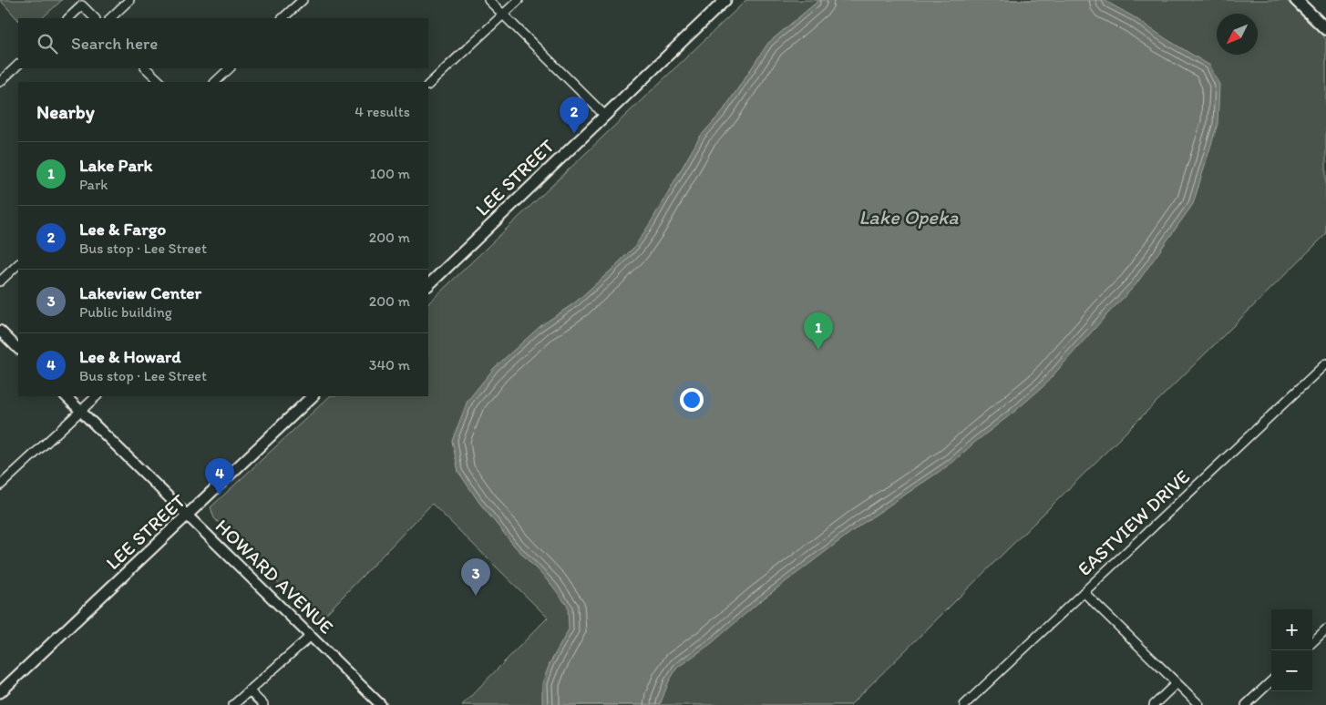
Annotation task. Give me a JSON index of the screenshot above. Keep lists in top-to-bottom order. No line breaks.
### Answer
{"streets":{"main road":["LEE STREET"],"street":["EASTVIEW DRIVE","HOWARD AVENUE"]},"crossings":[["LEE STREET","HOWARD AVENUE"]],"water":["Lake Opeka"],"north":"bottom left","page":{"search":"Search here","heading":["Nearby","4 results"],"pins":["2","1","4","3"],"list":[{"mark":"1","name":"Lake Park","note":"Park","value":"100 m"},{"mark":"2","name":"Lee & Fargo","note":"Bus stop · Lee Street","value":"200 m"},{"mark":"3","name":"Lakeview Center","note":"Public building","value":"200 m"},{"mark":"4","name":"Lee & Howard","note":"Bus stop · Lee Street","value":"340 m"}],"map_buttons":["+","−"]}}
